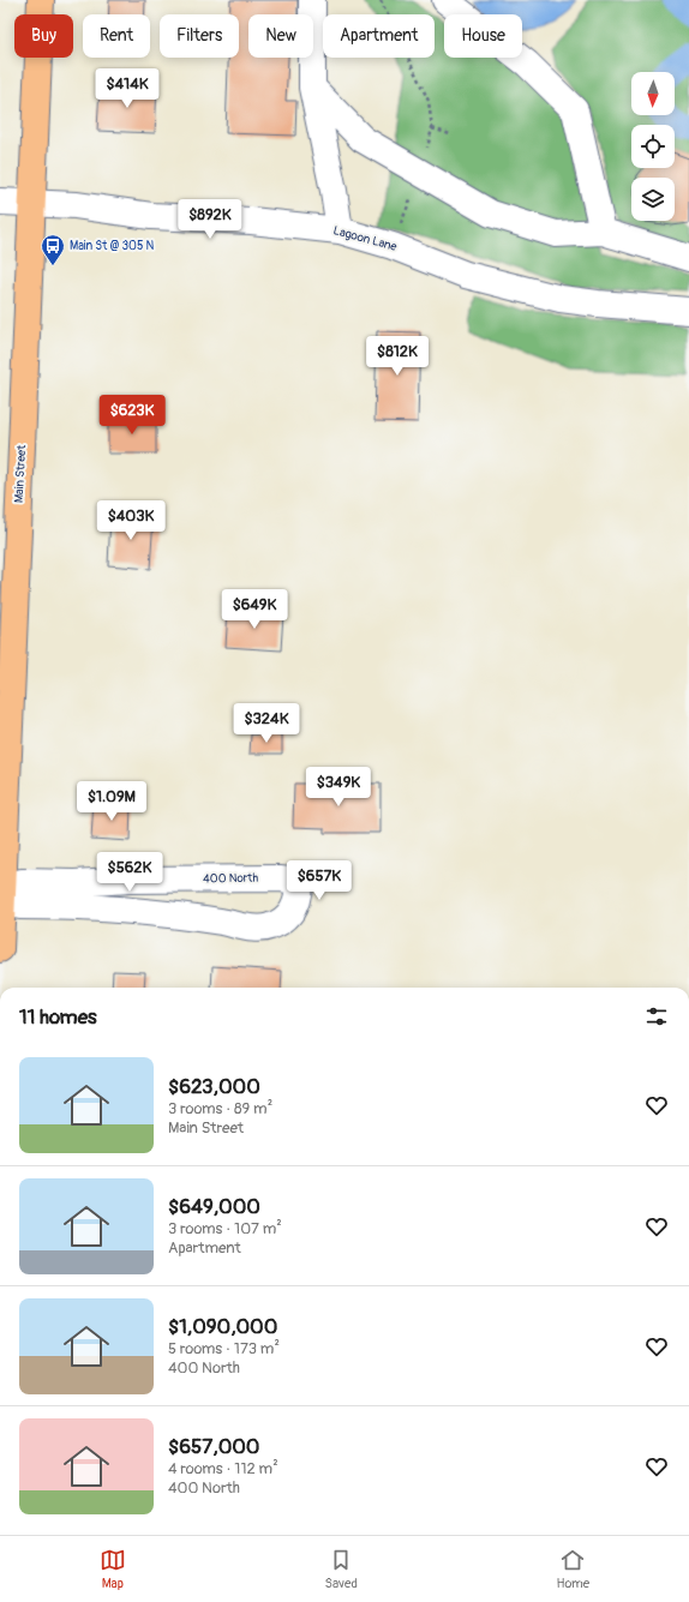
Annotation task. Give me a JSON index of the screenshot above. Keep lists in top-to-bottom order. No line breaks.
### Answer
{"streets":{"main road":["Main Street"],"street":["Lagoon Lane","400 North"]},"crossings":[["Lagoon Lane","Main Street"],["Main Street","400 North"]],"places":{"bus stop":["Main St @ 305 N"]},"north":"bottom","page":{"chip":["Buy","Rent","Filters","New","Apartment","House"],"price":["$414K","$892K","$812K","$623K","$403K","$649K","$324K","$349K","$1.09M","$562K","$657K"],"heading":"11 homes","list":[{"name":"$623,000","note":"3 rooms · 89 m² · Main Street"},{"name":"$649,000","note":"3 rooms · 107 m² · Apartment"},{"name":"$1,090,000","note":"5 rooms · 173 m² · 400 North"},{"name":"$657,000","note":"4 rooms · 112 m² · 400 North"}],"tabs":["Map","Saved","Home"]}}
